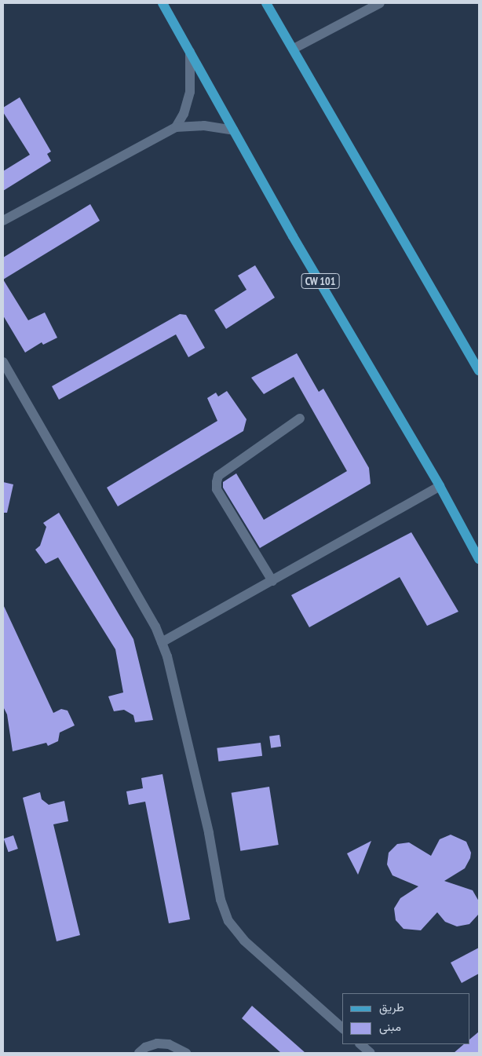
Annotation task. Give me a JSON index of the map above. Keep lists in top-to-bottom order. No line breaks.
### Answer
{"streets":{"main road":["CW 101"]},"legend":["طريق","مبنى"]}
